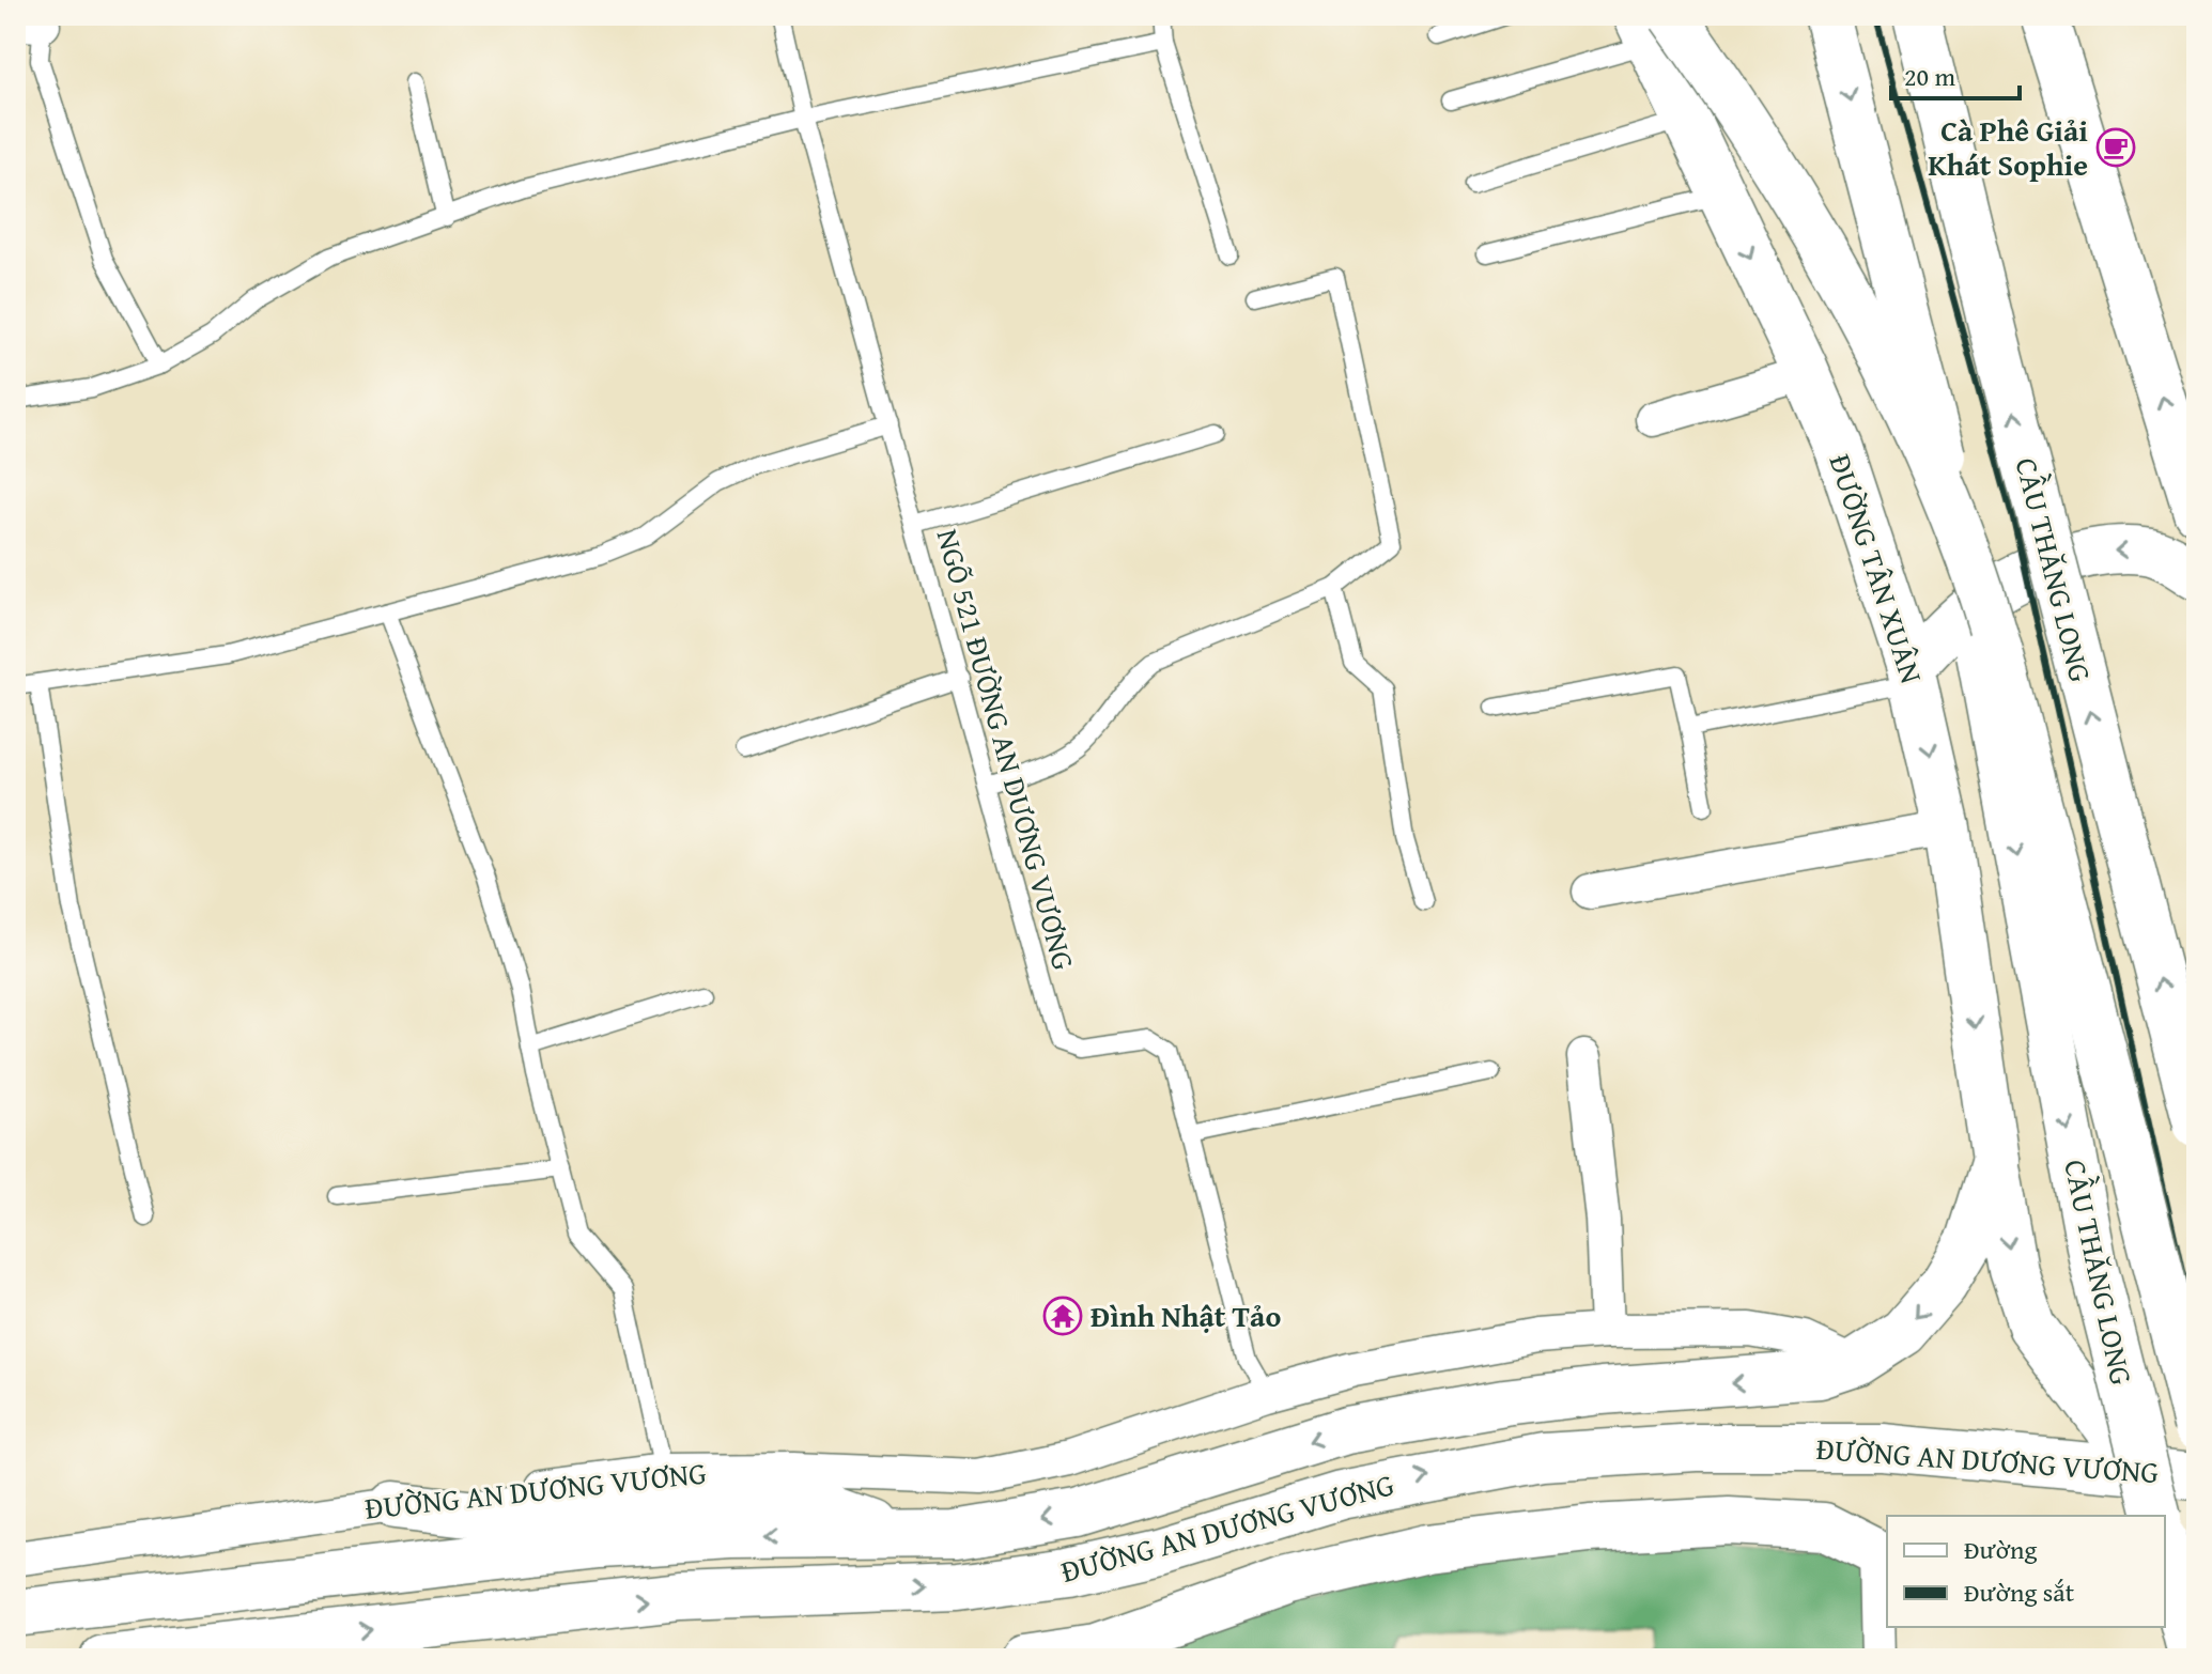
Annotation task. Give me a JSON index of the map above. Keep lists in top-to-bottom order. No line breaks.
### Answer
{"streets":{"main road":["ĐƯỜNG TÂN XUÂN","CẦU THĂNG LONG","ĐƯỜNG AN DƯƠNG VƯƠNG"],"lane":["NGÕ 521 ĐƯỜNG AN DƯƠNG VƯƠNG"]},"crossings":[["ĐƯỜNG TÂN XUÂN","CẦU THĂNG LONG"],["ĐƯỜNG TÂN XUÂN","ĐƯỜNG AN DƯƠNG VƯƠNG"],["NGÕ 521 ĐƯỜNG AN DƯƠNG VƯƠNG","ĐƯỜNG AN DƯƠNG VƯƠNG"]],"one_way":["ĐƯỜNG TÂN XUÂN"],"places":{"cafe":["Cà Phê Giải Khát Sophie"],"temple":["Đình Nhật Tảo"]},"legend":["Đường","Đường sắt"],"scale_bar":"20 m"}
